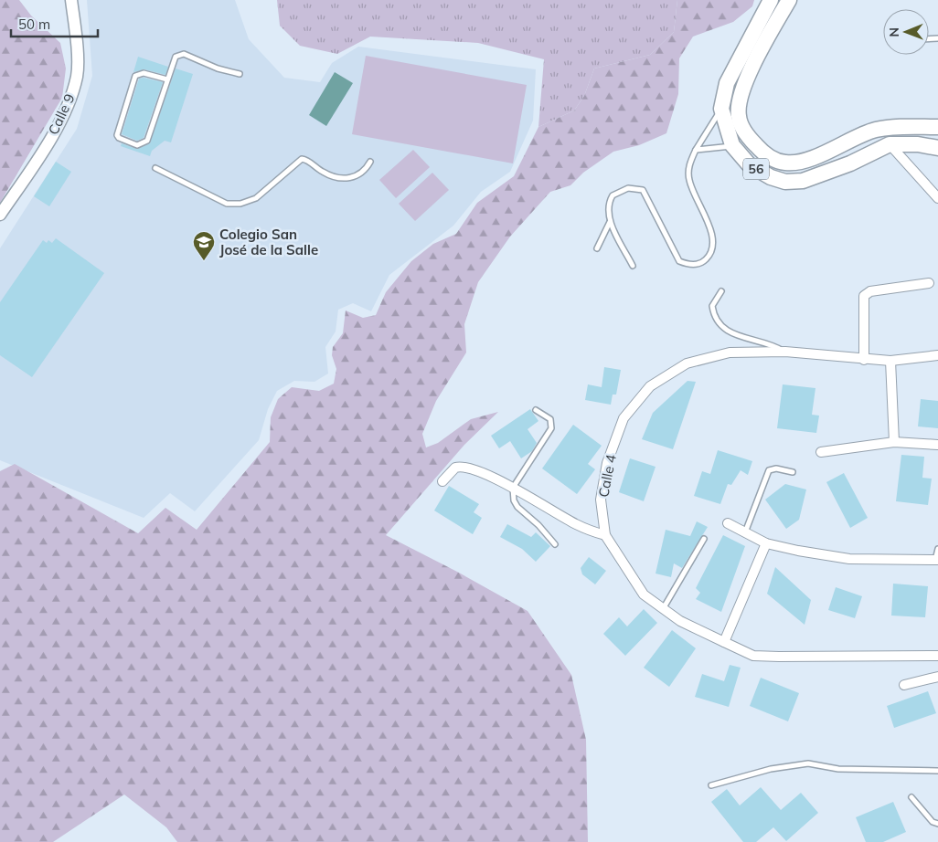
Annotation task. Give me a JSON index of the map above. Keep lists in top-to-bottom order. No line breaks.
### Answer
{"streets":{"main road":["56"],"street":["Calle 9","Calle 4"]},"places":{"school or university":["Colegio San José de la Salle"]},"scale_bar":"50 m","north":"left"}
